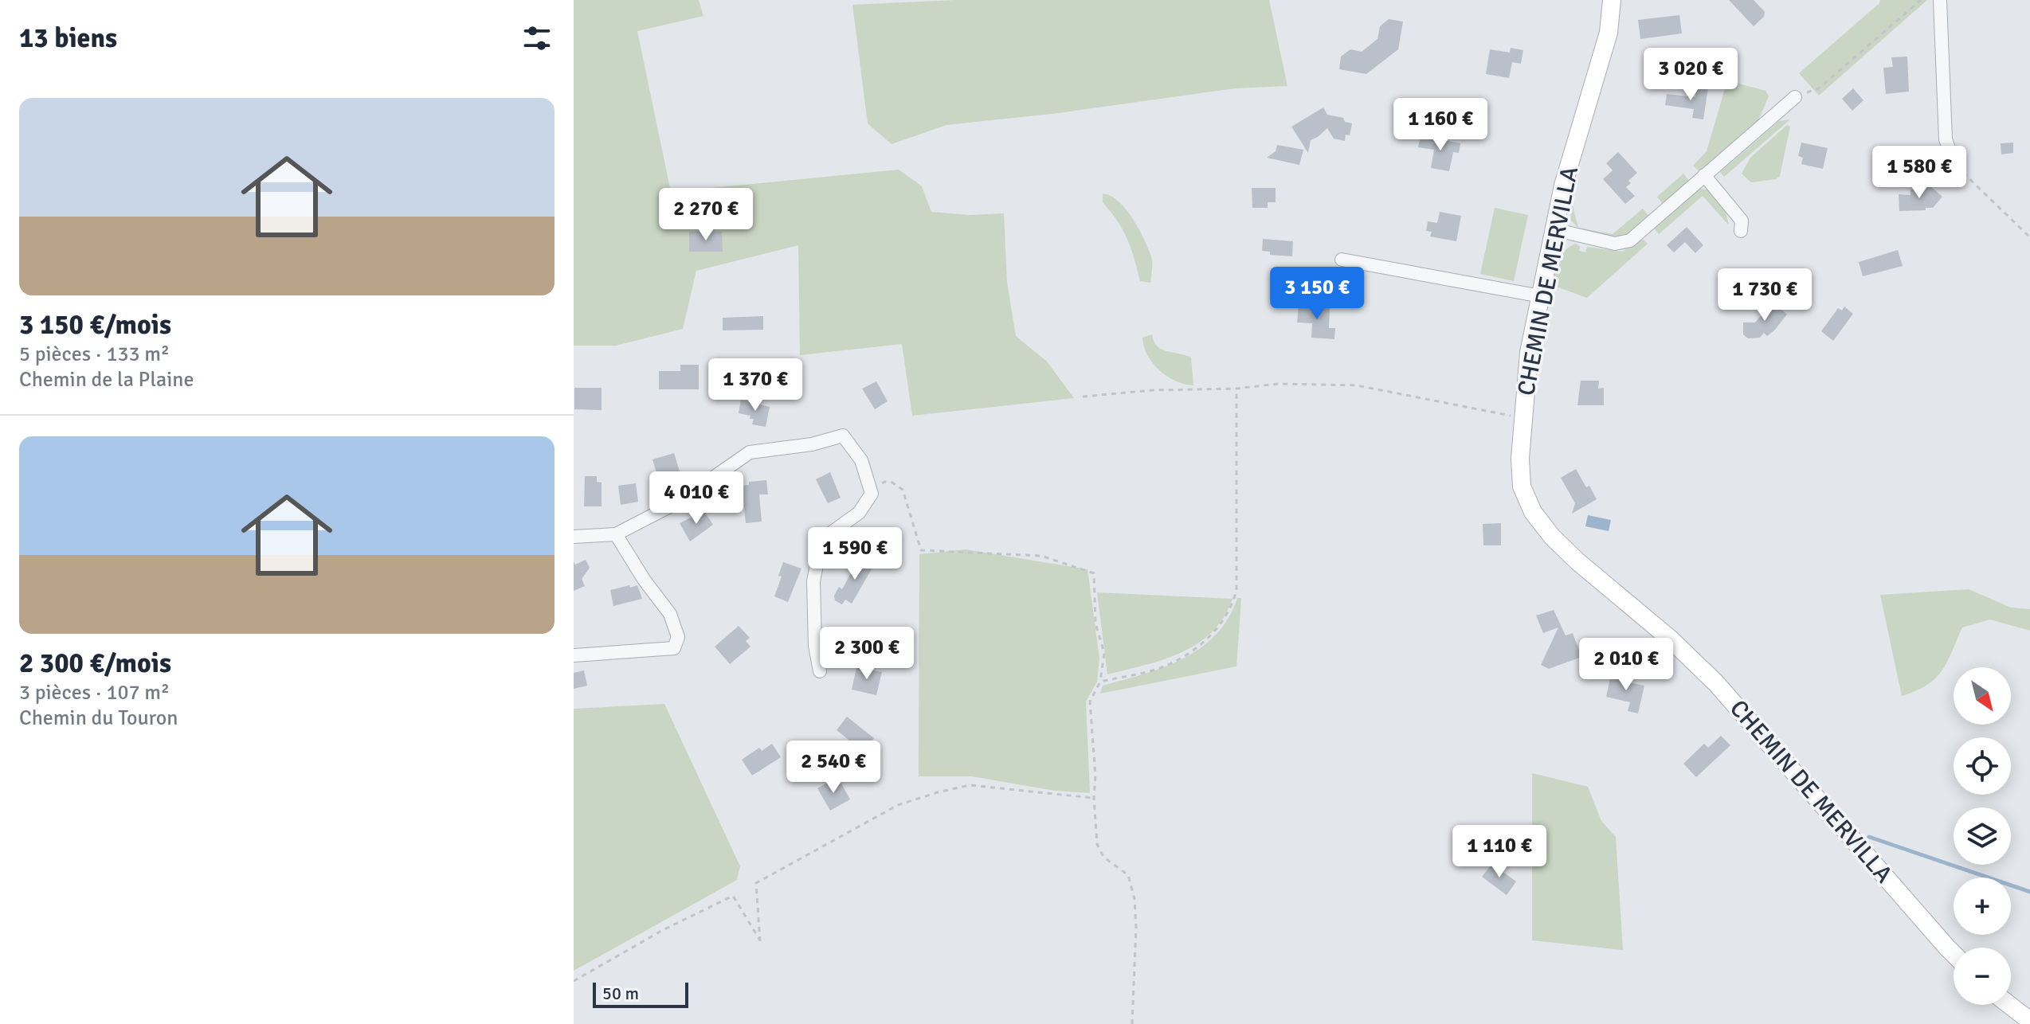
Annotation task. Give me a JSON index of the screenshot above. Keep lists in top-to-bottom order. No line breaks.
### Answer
{"streets":{"street":["CHEMIN DE MERVILLA"]},"scale_bar":"50 m","north":"bottom right","page":{"heading":"13 biens","price":["3 020 €","1 160 €","1 580 €","2 270 €","3 150 €","1 730 €","1 370 €","4 010 €","1 590 €","2 300 €","2 010 €","2 540 €","1 110 €"],"list":[{"name":"3 150 €/mois","note":"5 pièces · 133 m² · Chemin de la Plaine"},{"name":"2 300 €/mois","note":"3 pièces · 107 m² · Chemin du Touron"}],"map_buttons":["+","−"],"scale":"50 m"}}
